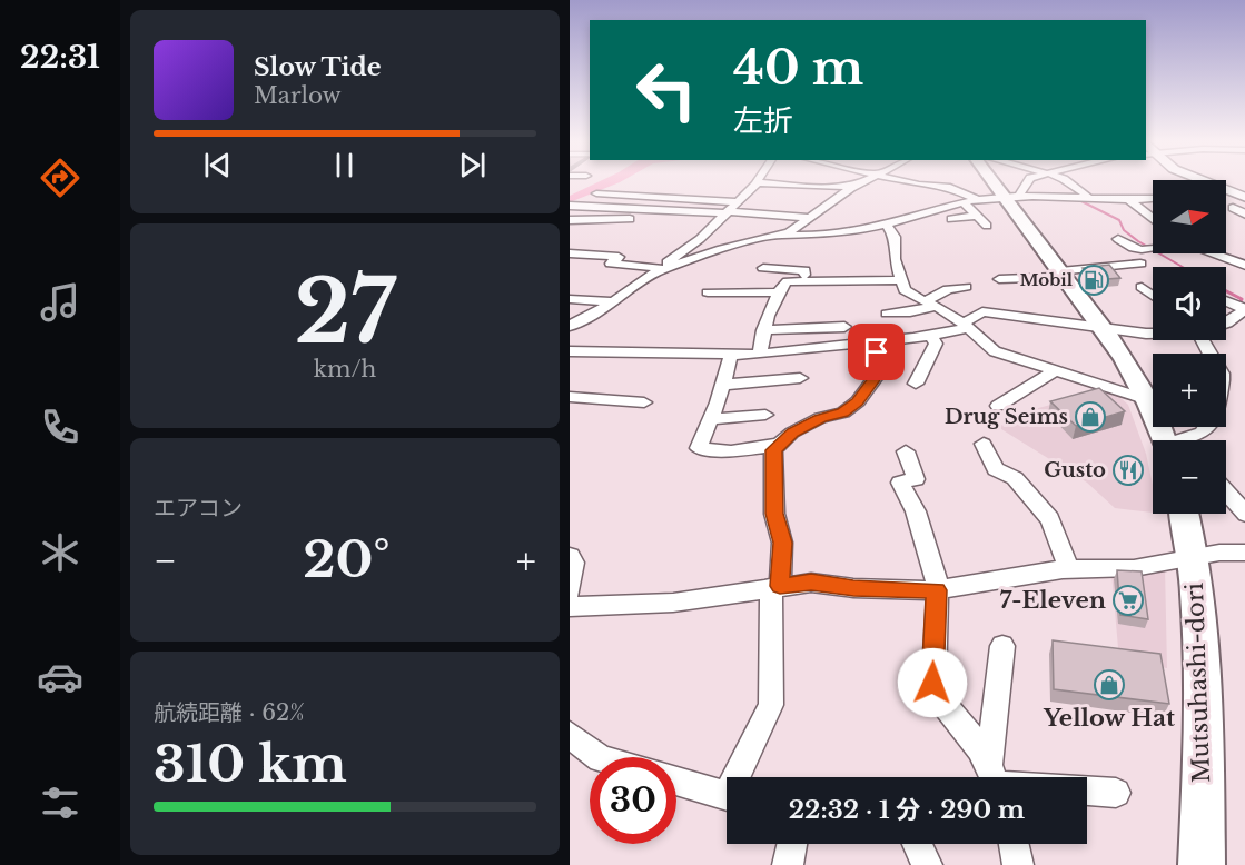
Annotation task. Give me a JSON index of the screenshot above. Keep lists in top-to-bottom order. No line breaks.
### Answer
{"streets":{"main road":["Mutsuhashi-dori"]},"places":{"fuel station":["Mobil"],"shop":["Drug Seims","Yellow Hat"],"restaurant":["Gusto"],"supermarket":["7-Eleven"]},"north":"right","page":{"tabs":"22:31","turn":["40 m","左折"],"song":["Slow Tide","Marlow"],"map_buttons":["+","−"],"tile":[["27","km/h"],"エアコン",["航続距離 · 62%","310 km"]],"heat":["−","20°","+"],"limit":"30","trip":"22:32 · 1 分 · 290 m"}}
